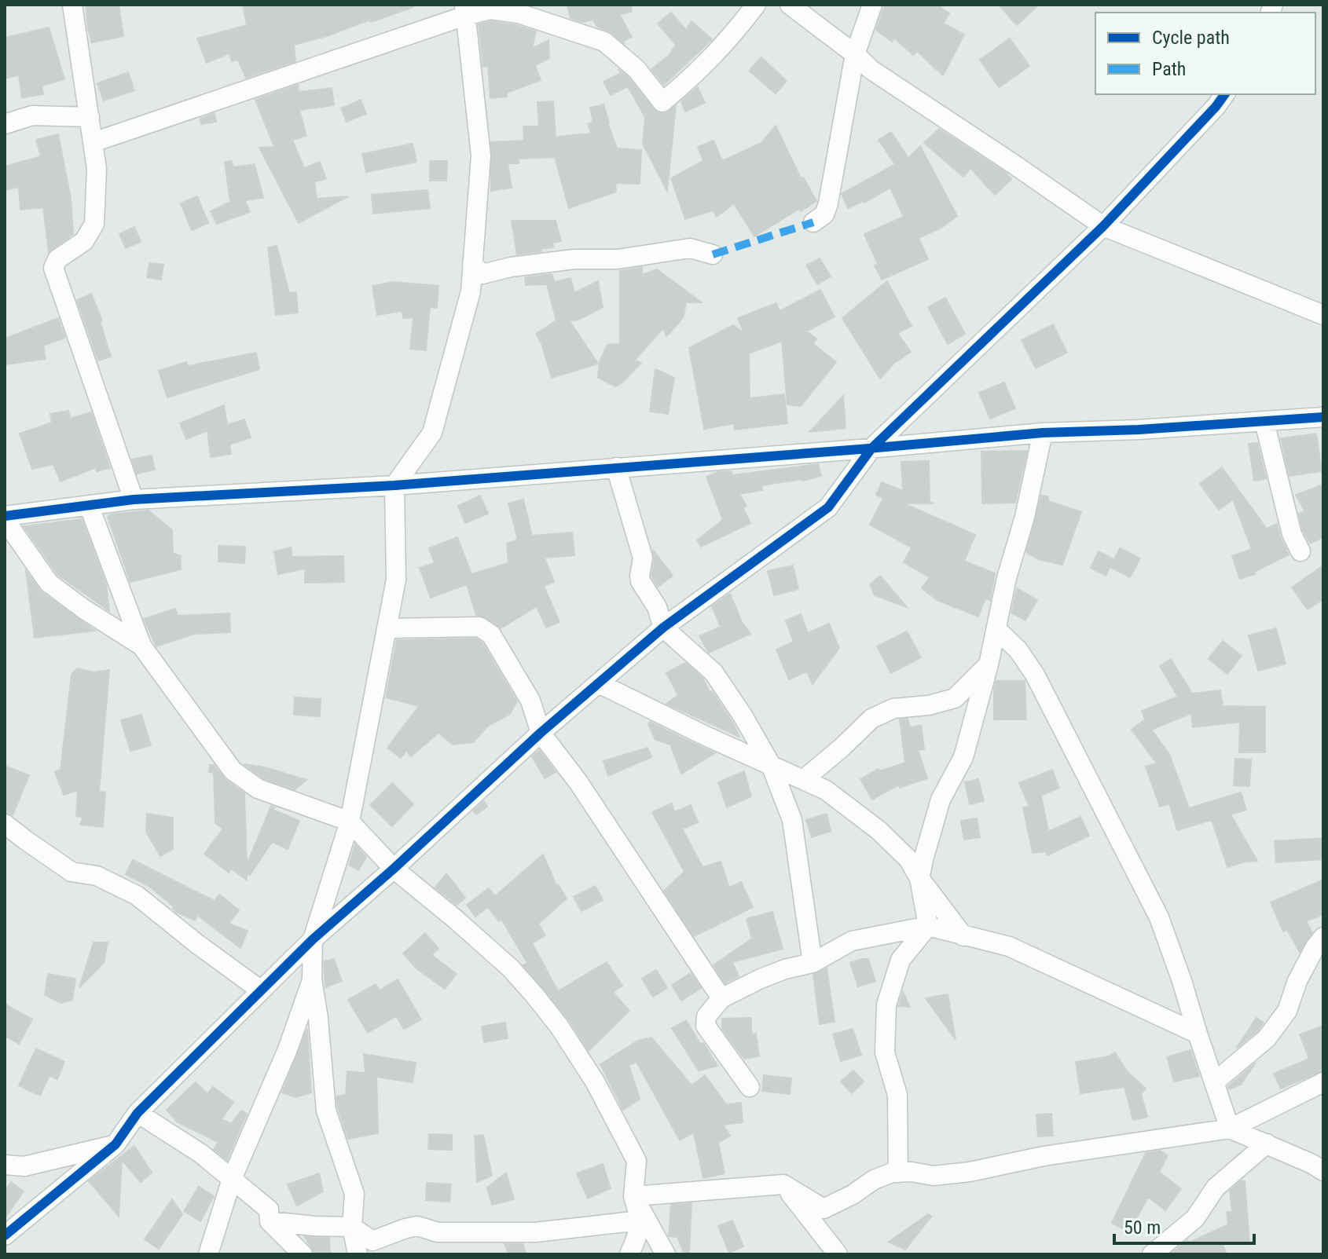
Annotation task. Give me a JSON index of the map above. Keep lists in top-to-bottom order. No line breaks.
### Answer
{"legend":["Cycle path","Path"],"scale_bar":"50 m"}
